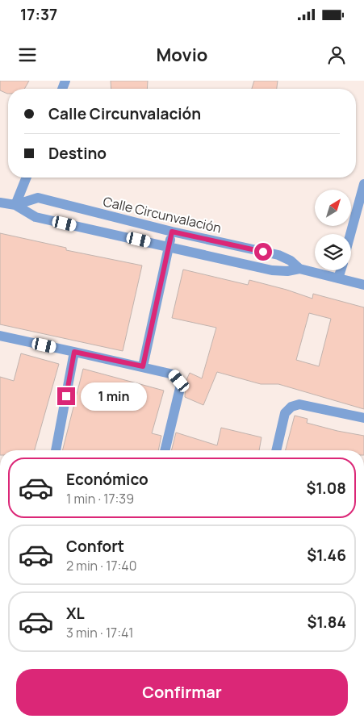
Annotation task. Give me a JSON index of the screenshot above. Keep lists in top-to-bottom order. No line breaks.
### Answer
{"streets":{"street":["Calle Circunvalación"]},"north":"top right","page":{"status":"17:37","header":"Movio","banner":["Calle Circunvalación","Destino"],"bubble":"1 min","list":[{"name":"Económico","note":"1 min · 17:39","value":"$1.08"},{"name":"Confort","note":"2 min · 17:40","value":"$1.46"},{"name":"XL","note":"3 min · 17:41","value":"$1.84"}],"buttons":"Confirmar"}}
